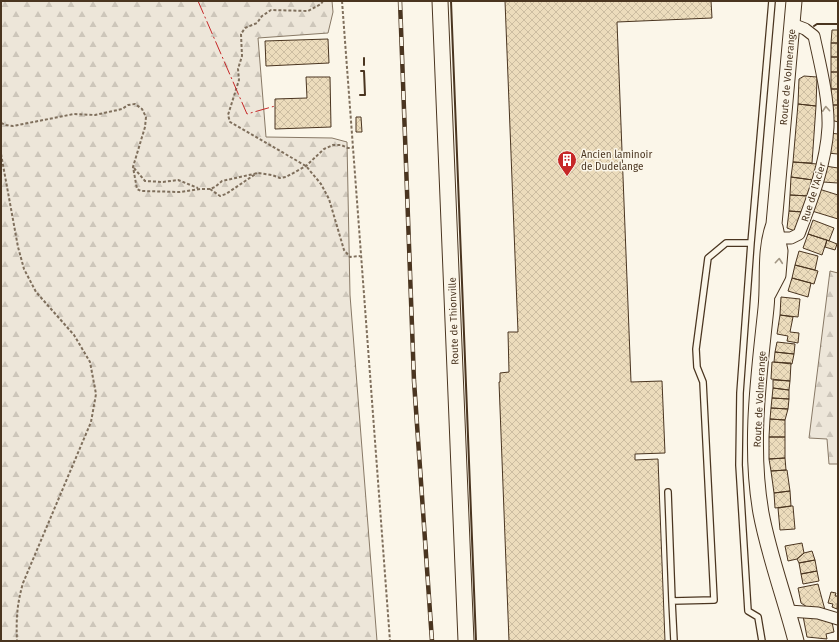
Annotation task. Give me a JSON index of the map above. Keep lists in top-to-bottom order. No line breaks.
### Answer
{"streets":{"main road":["Route de Volmerange","Route de Thionville"],"street":["Rue de l'Acier"]},"crossings":[["Route de Volmerange","Rue de l'Acier"]],"one_way":["Rue de l'Acier"],"places":{"building":["Ancien laminoir de Dudelange"]}}
